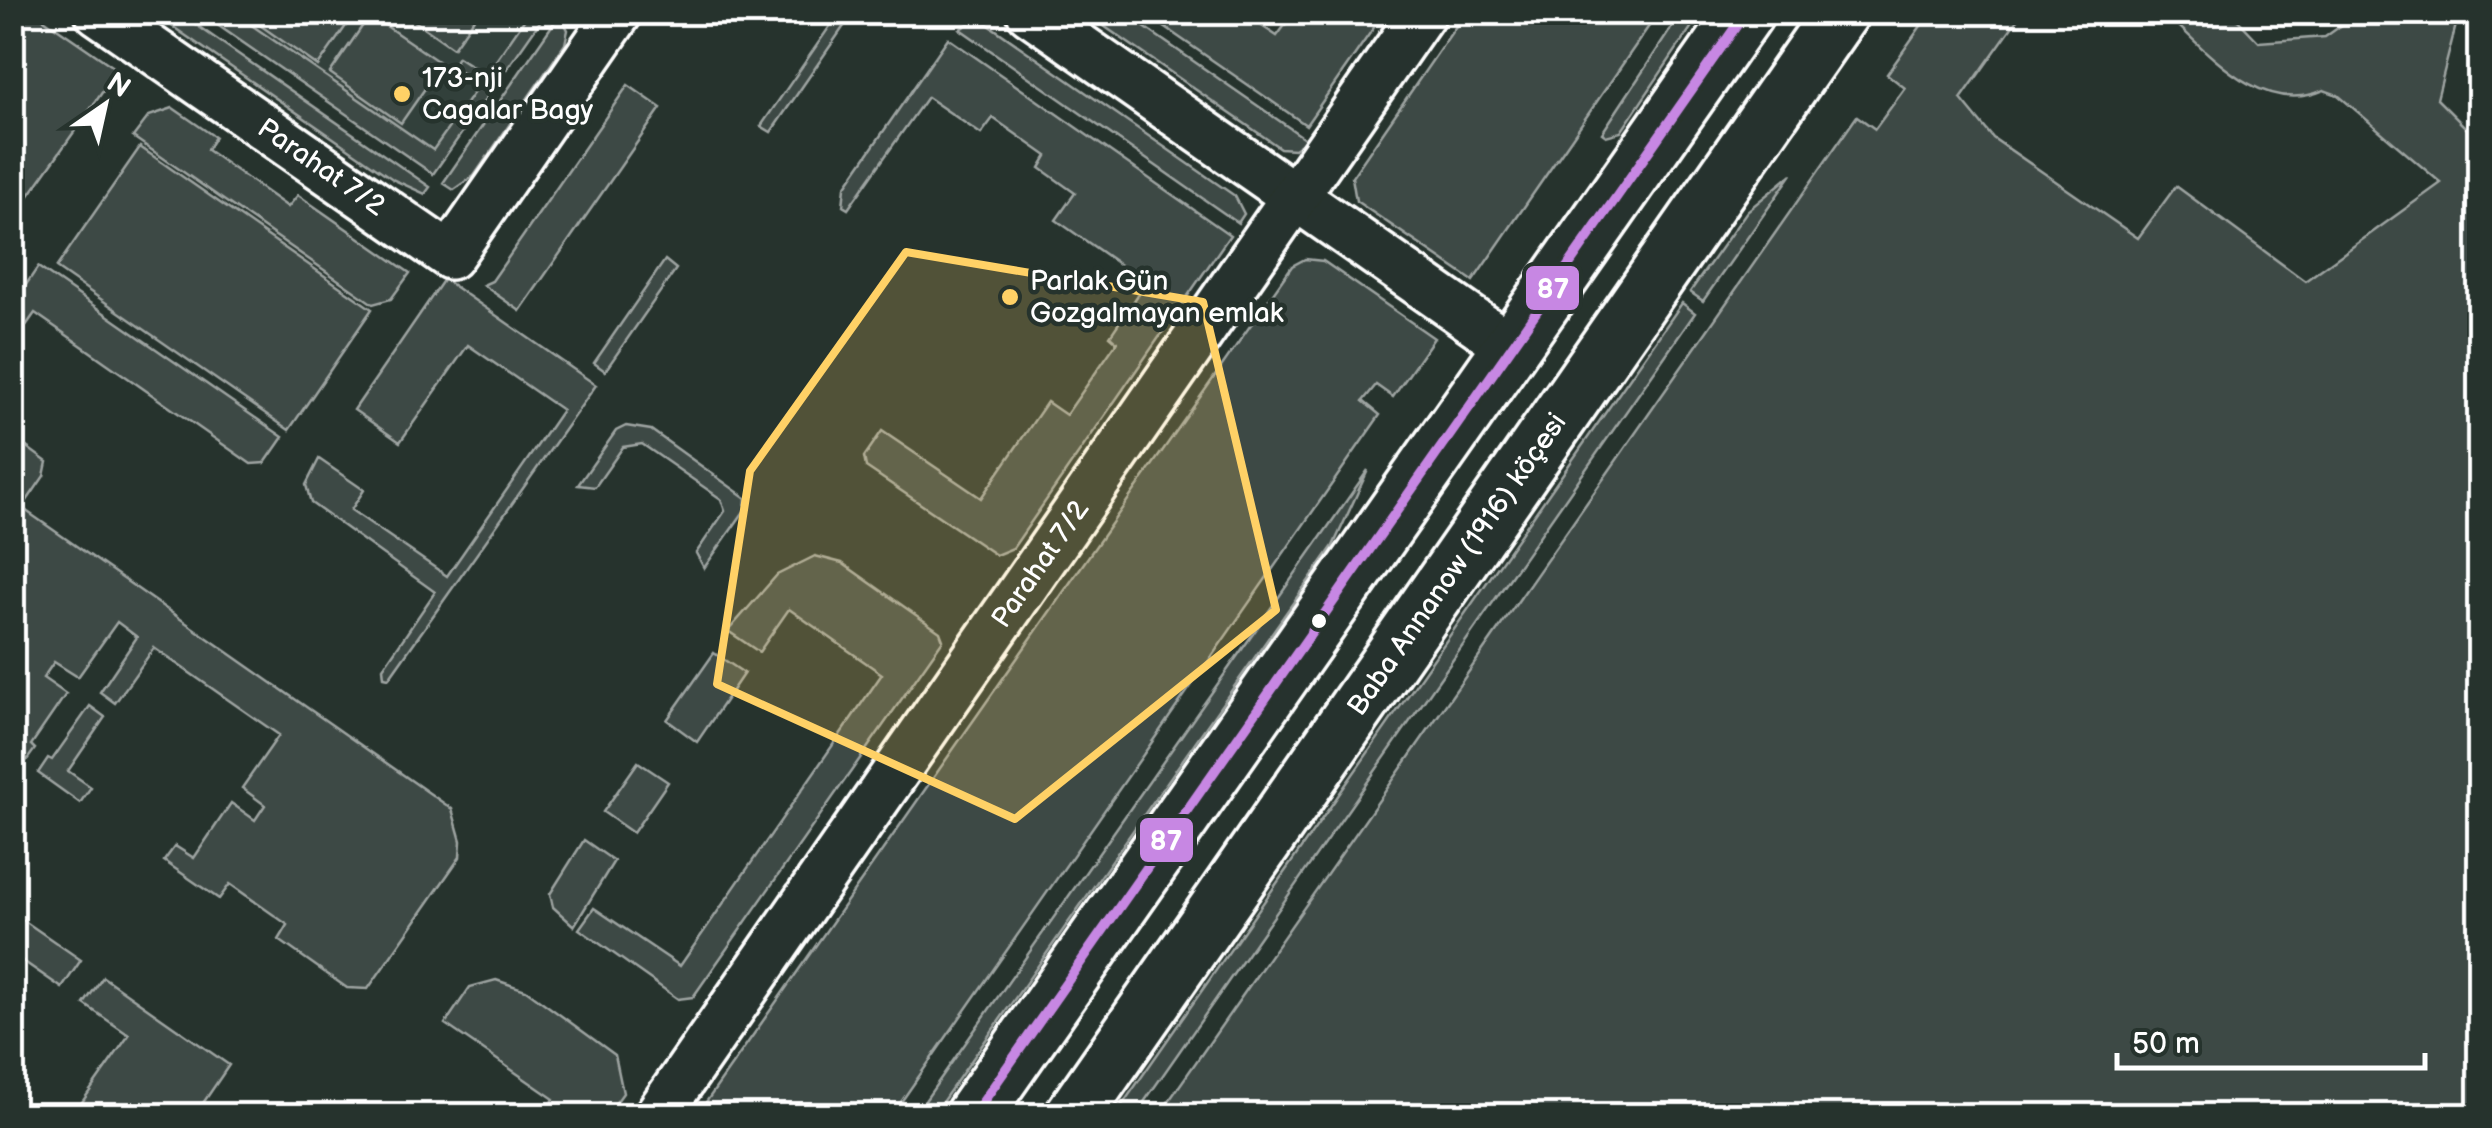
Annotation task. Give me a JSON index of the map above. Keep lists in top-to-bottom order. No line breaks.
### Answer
{"streets":{"main road":["Baba Annanow (1916) köçesi"],"street":["Parahat 7/2"]},"places":["173-nji Cagalar Bagy","Parlak Gün Gozgalmayan emlak"],"lines":["transit line 87"],"scale_bar":"50 m","north":"top right"}
